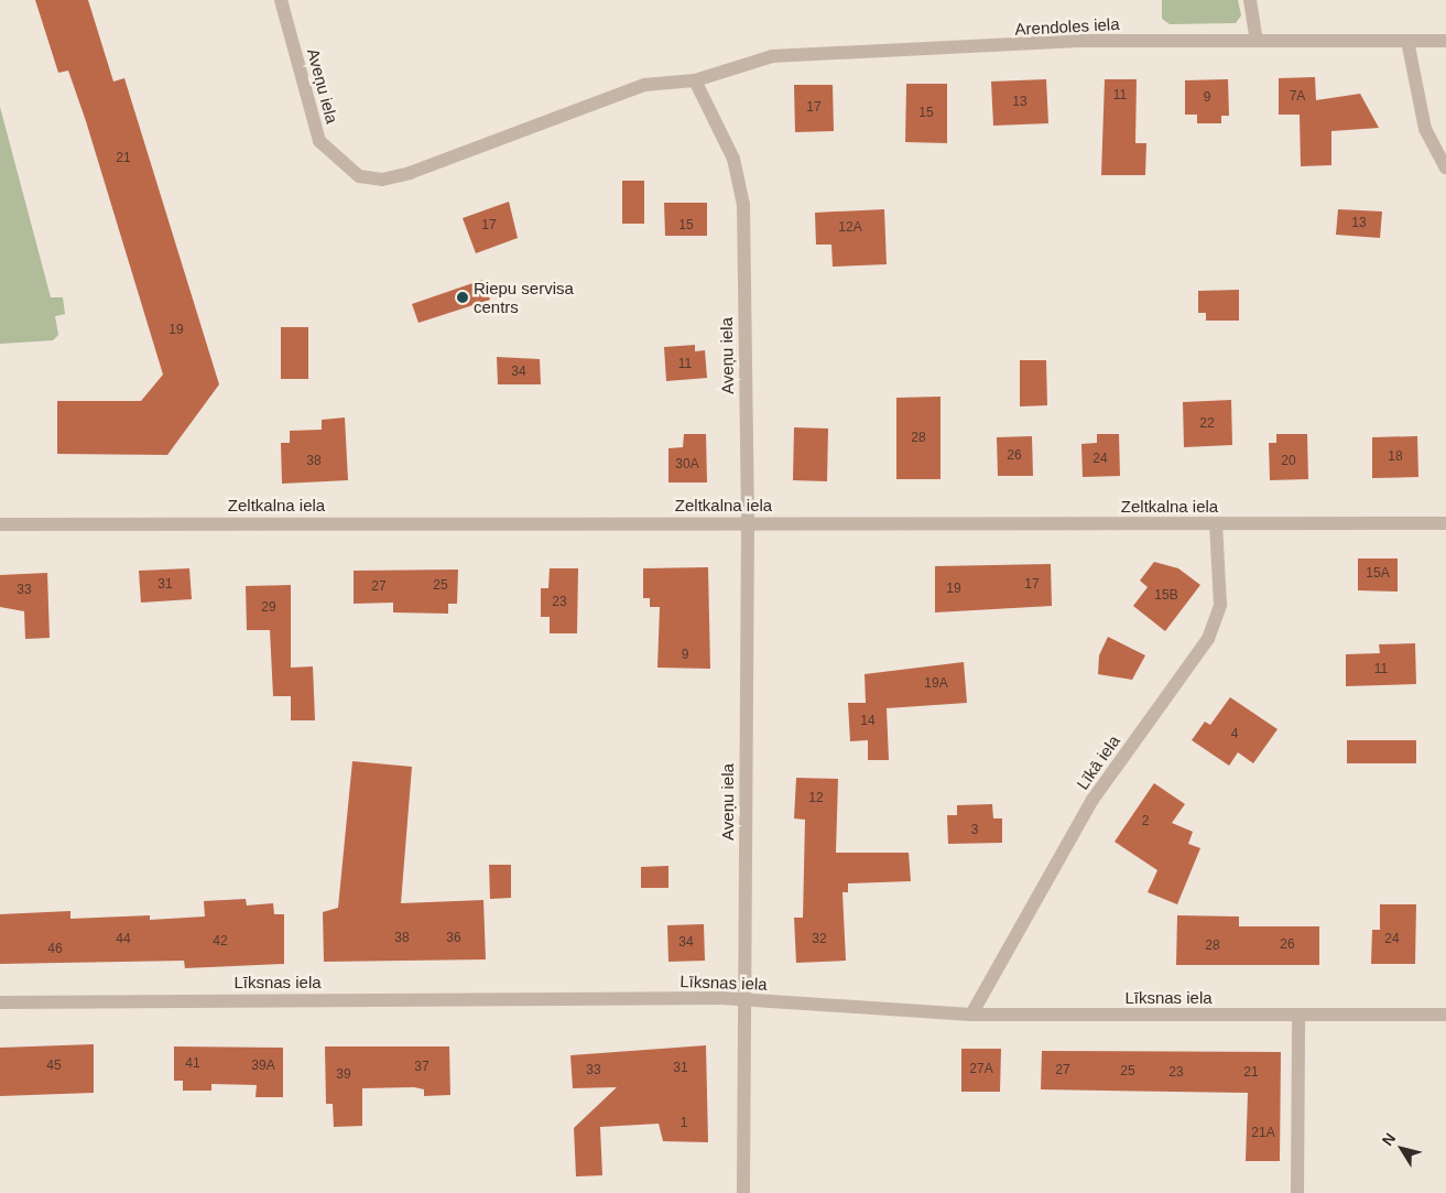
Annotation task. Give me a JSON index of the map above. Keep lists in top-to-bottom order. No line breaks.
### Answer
{"streets":{"street":["Arendoles iela","Aveņu iela","Zeltkalna iela","Līkā iela","Līksnas iela"]},"crossings":[["Arendoles iela","Aveņu iela"],["Aveņu iela","Zeltkalna iela"],["Aveņu iela","Līksnas iela"],["Zeltkalna iela","Līkā iela"],["Līkā iela","Līksnas iela"]],"places":["Riepu servisa centrs"],"house_numbers":["11","7A","9","13","17","15","21","13","17","15","12A","19","11","34","22","28","26","18","24","38","20","30A","15A","31","17","25","27","19","33","15B","23","29","9","11","19A","14","4","12","2","3","38","36","44","32","24","42","34","26","28","46","41","45","39A","37","31","27A","33","27","25","23","21","39","1","21A"],"north":"top left"}
